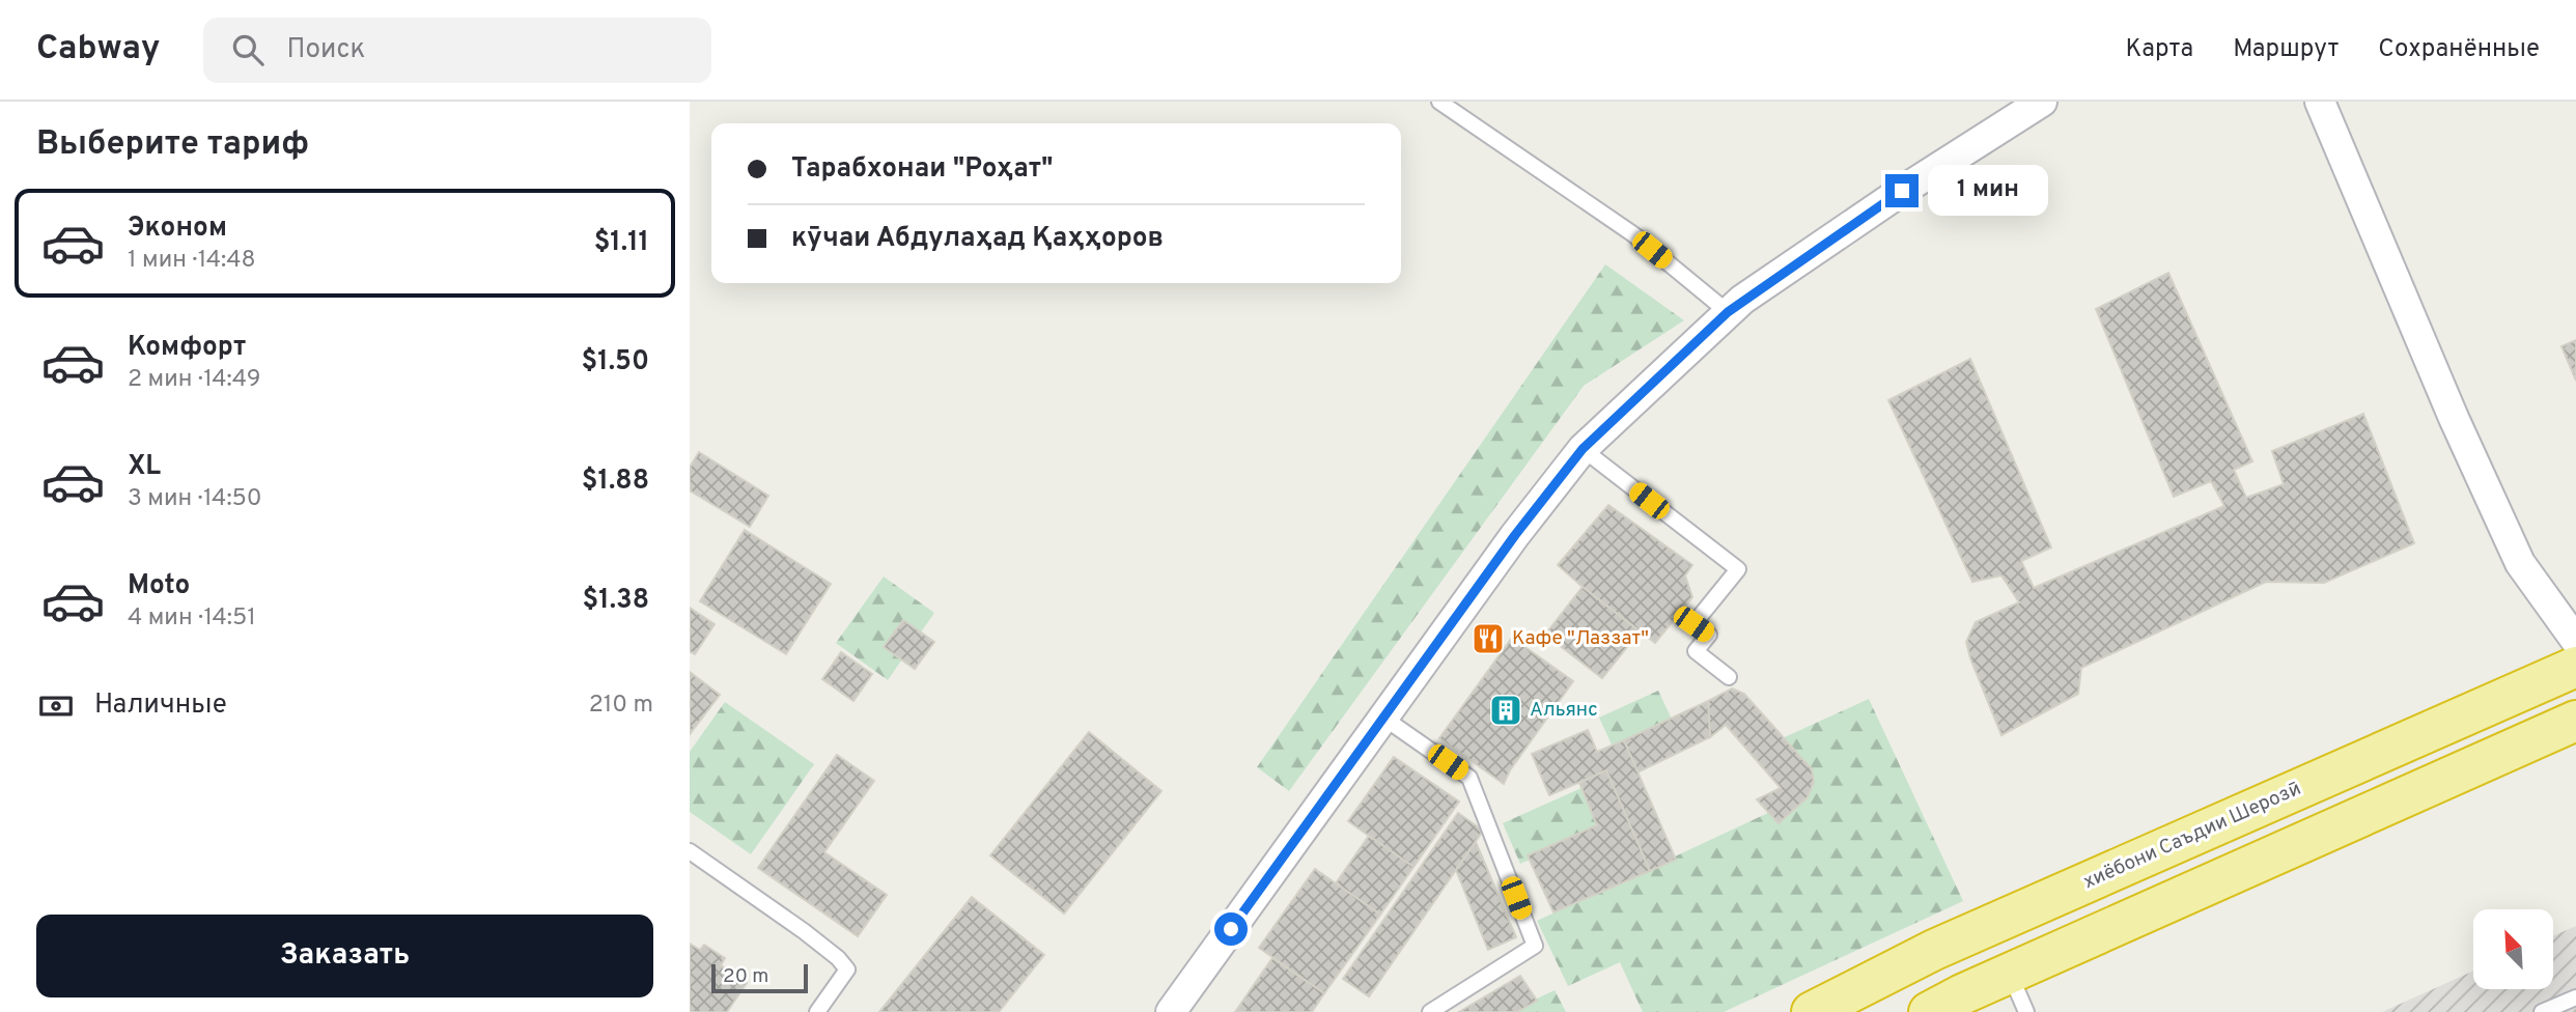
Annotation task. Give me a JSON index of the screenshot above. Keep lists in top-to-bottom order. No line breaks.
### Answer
{"streets":{"highway":["хиёбони Саъдии Шерозӣ"]},"places":{"restaurant":["Кафе \"Лаззат\""],"building":["Альянс"]},"scale_bar":"20 m","north":"top left","page":{"header":"Cabway","search":"Поиск","nav":["Карта","Маршрут","Сохранённые"],"heading":"Выберите тариф","banner":["Тарабхонаи \"Роҳат\"","кӯчаи Абдулаҳад Қаҳҳоров"],"bubble":"1 мин","list":[{"name":"Эконом","note":"1 мин · 14:48","value":"$1.11"},{"name":"Комфорт","note":"2 мин · 14:49","value":"$1.50"},{"name":"XL","note":"3 мин · 14:50","value":"$1.88"},{"name":"Moto","note":"4 мин · 14:51","value":"$1.38"}],"pay":["Наличные","210 m"],"buttons":"Заказать","scale":"20 m"}}
